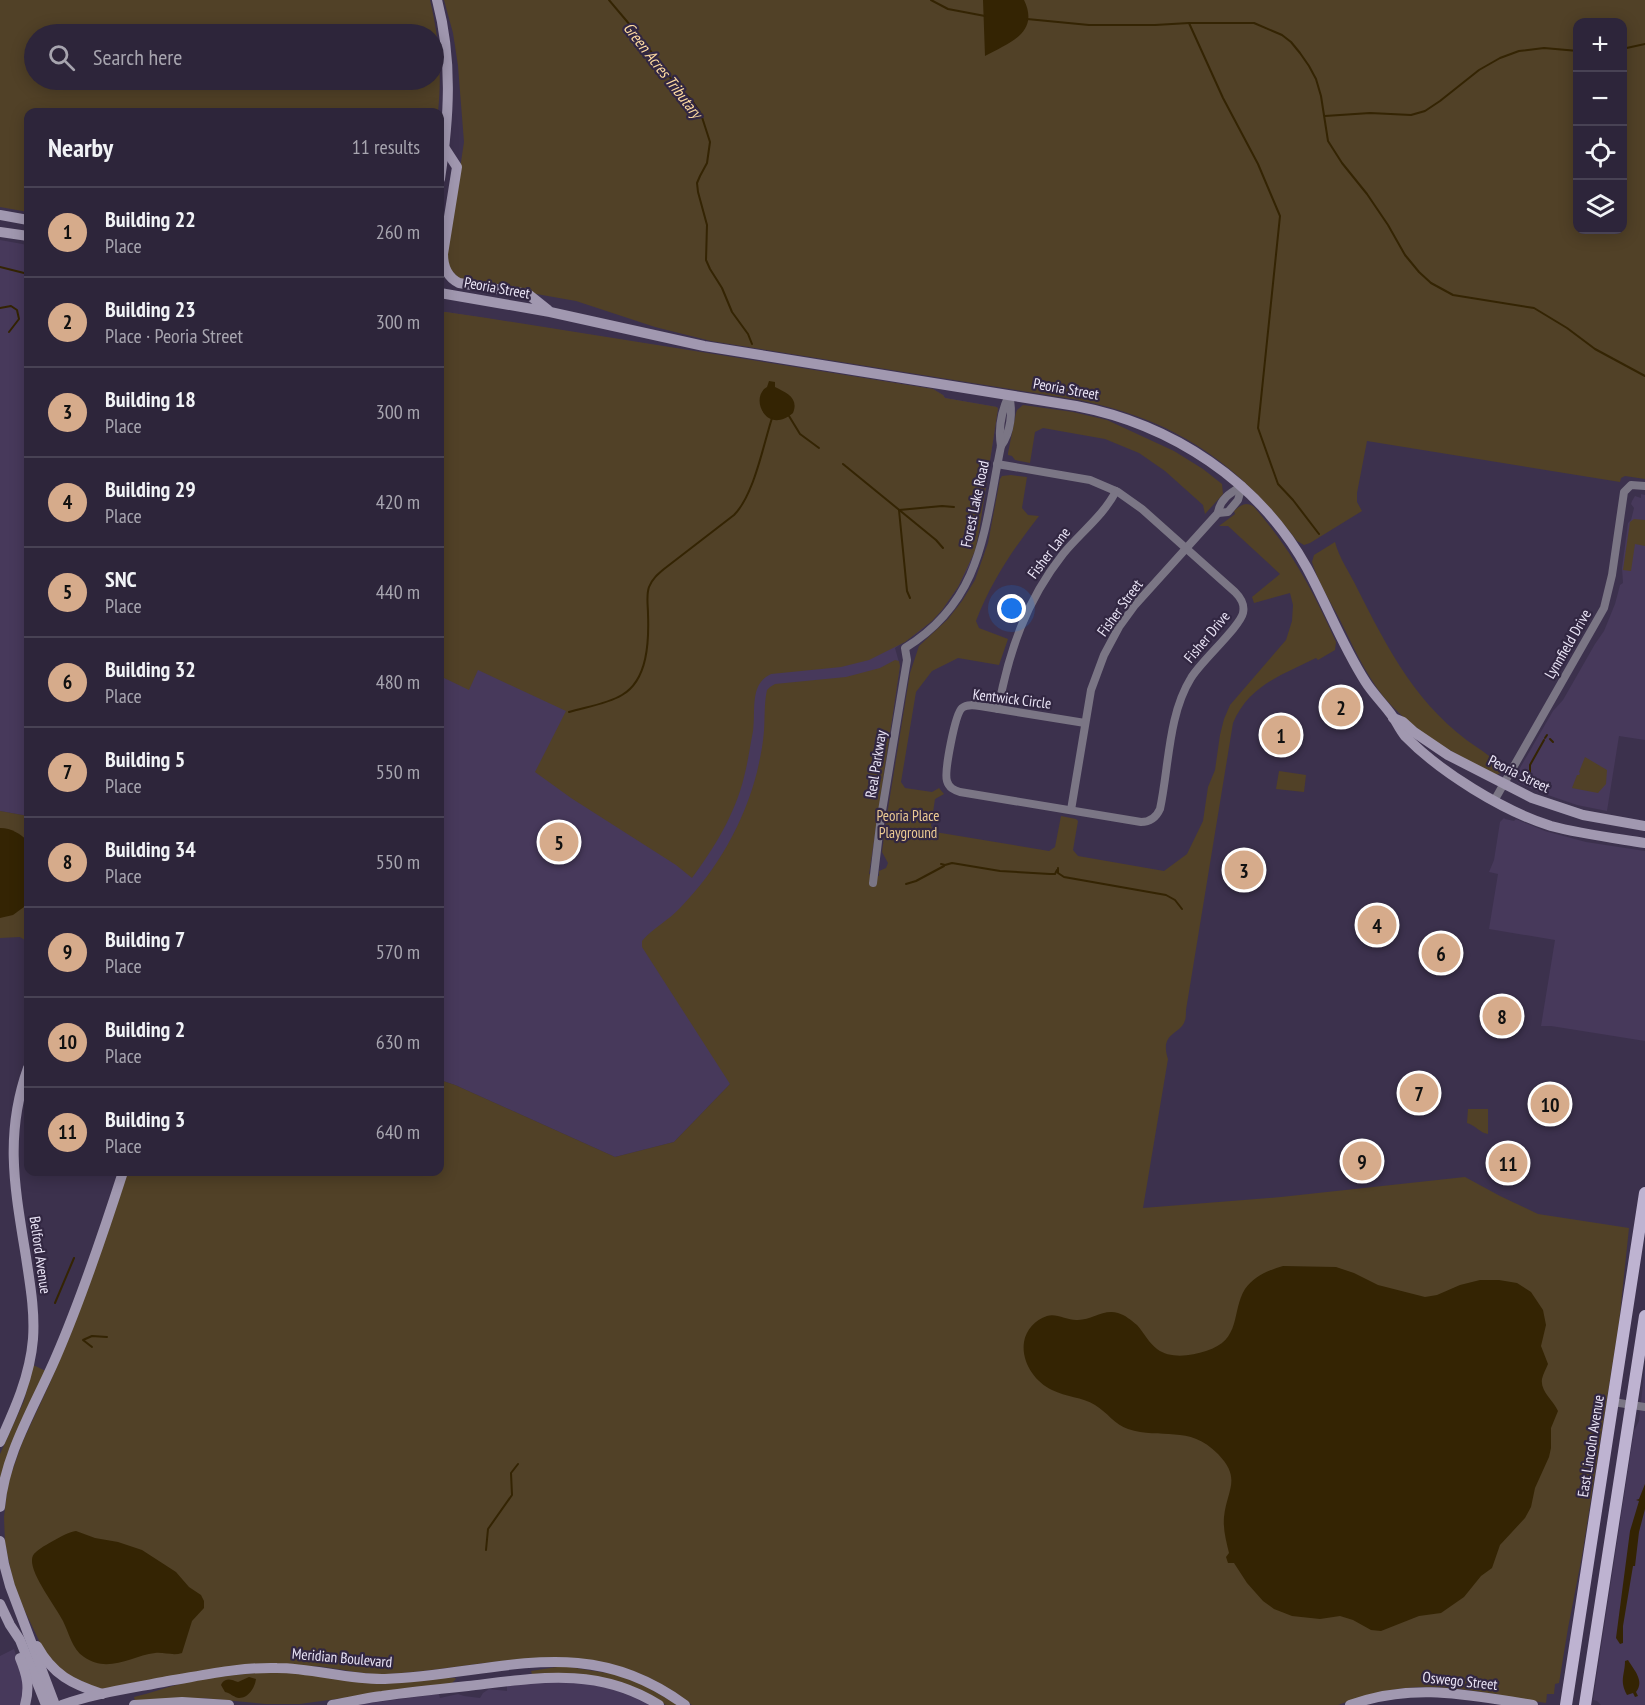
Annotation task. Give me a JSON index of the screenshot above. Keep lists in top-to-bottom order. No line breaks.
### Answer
{"streets":{"main road":["Peoria Street","Belford Avenue","East Lincoln Avenue","Meridian Boulevard","Oswego Street"],"street":["Forest Lake Road","Fisher Lane","Fisher Street","Fisher Drive","Lynnfield Drive","Kentwick Circle","Real Parkway"]},"crossings":[["Peoria Street","Forest Lake Road"],["Peoria Street","Fisher Street"],["Peoria Street","Lynnfield Drive"],["Forest Lake Road","Fisher Drive"],["Forest Lake Road","Real Parkway"],["Fisher Lane","Fisher Drive"],["Fisher Lane","Kentwick Circle"],["Fisher Street","Fisher Drive"],["Fisher Street","Kentwick Circle"],["Fisher Drive","Kentwick Circle"]],"water":["Green Acres Tributary"],"parks":["Peoria Place Playground"],"page":{"map_buttons":["+","−"],"search":"Search here","heading":["Nearby","11 results"],"list":[{"mark":"1","name":"Building 22","note":"Place","value":"260 m"},{"mark":"2","name":"Building 23","note":"Place · Peoria Street","value":"300 m"},{"mark":"3","name":"Building 18","note":"Place","value":"300 m"},{"mark":"4","name":"Building 29","note":"Place","value":"420 m"},{"mark":"5","name":"SNC","note":"Place","value":"440 m"},{"mark":"6","name":"Building 32","note":"Place","value":"480 m"},{"mark":"7","name":"Building 5","note":"Place","value":"550 m"},{"mark":"8","name":"Building 34","note":"Place","value":"550 m"},{"mark":"9","name":"Building 7","note":"Place","value":"570 m"},{"mark":"10","name":"Building 2","note":"Place","value":"630 m"},{"mark":"11","name":"Building 3","note":"Place","value":"640 m"}],"pins":["2","1","5","3","4","6","8","7","10","9","11"]}}
